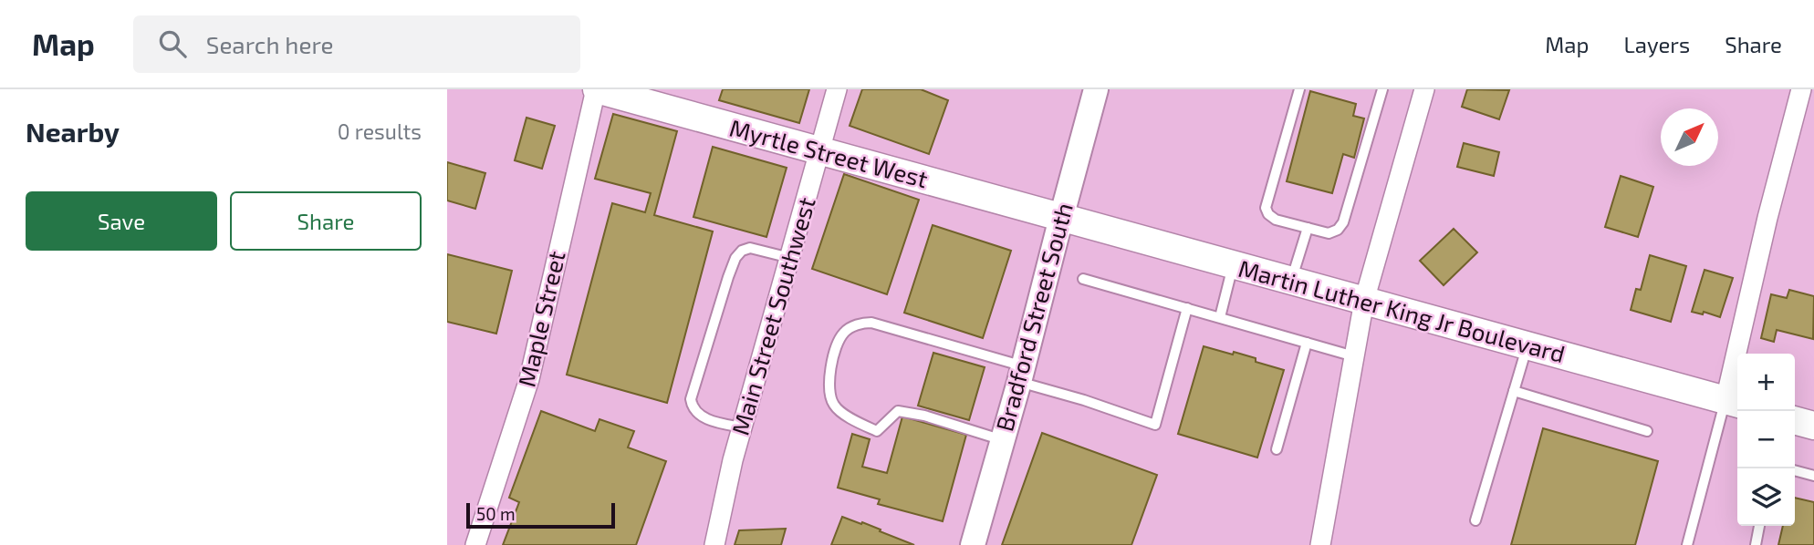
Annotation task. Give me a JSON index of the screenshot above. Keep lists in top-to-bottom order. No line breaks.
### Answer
{"streets":{"main road":["Myrtle Street West","Martin Luther King Jr Boulevard"],"street":["Main Street Southwest","Bradford Street South","Maple Street"]},"crossings":[["Myrtle Street West","Martin Luther King Jr Boulevard"],["Myrtle Street West","Main Street Southwest"],["Myrtle Street West","Bradford Street South"],["Myrtle Street West","Maple Street"],["Martin Luther King Jr Boulevard","Bradford Street South"]],"scale_bar":"50 m","north":"top right","page":{"header":"Map","search":"Search here","nav":["Map","Layers","Share"],"heading":["Nearby","0 results"],"buttons":["Save","Share"],"map_buttons":["+","−"],"scale":"50 m"}}
